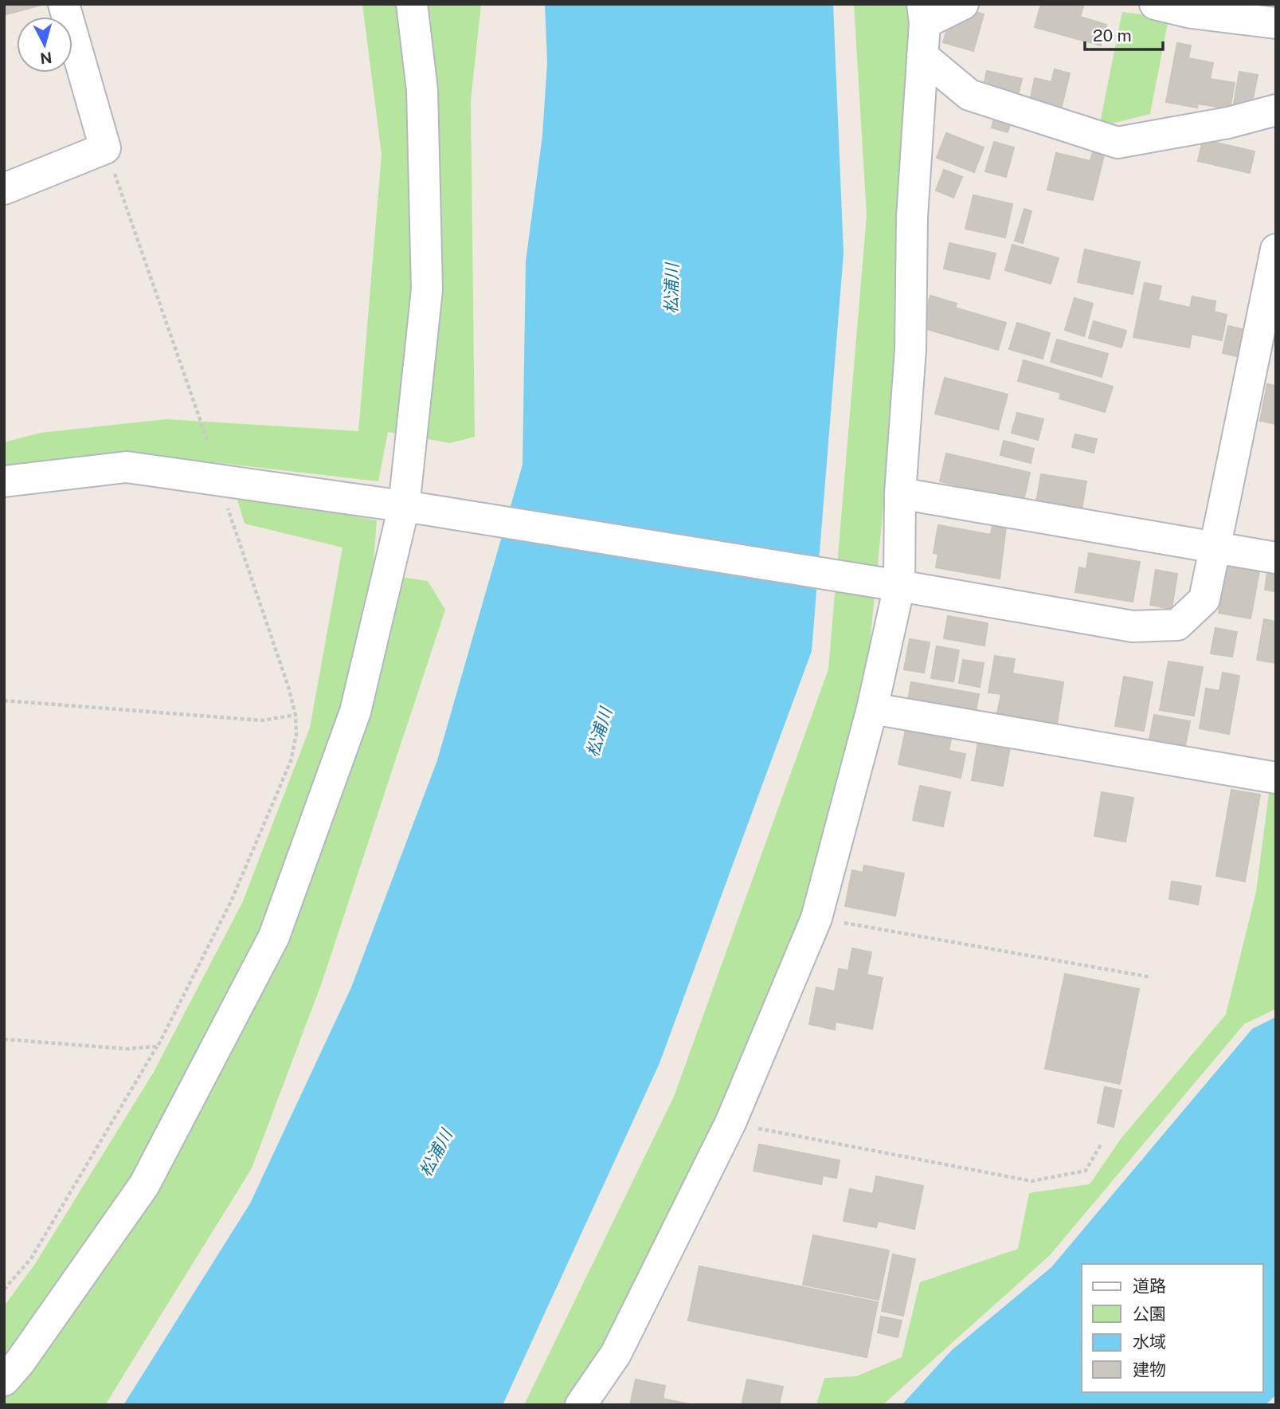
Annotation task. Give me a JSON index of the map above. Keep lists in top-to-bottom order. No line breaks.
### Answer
{"water":["松浦川"],"legend":["道路","公園","水域","建物"],"scale_bar":"20 m","north":"bottom"}
